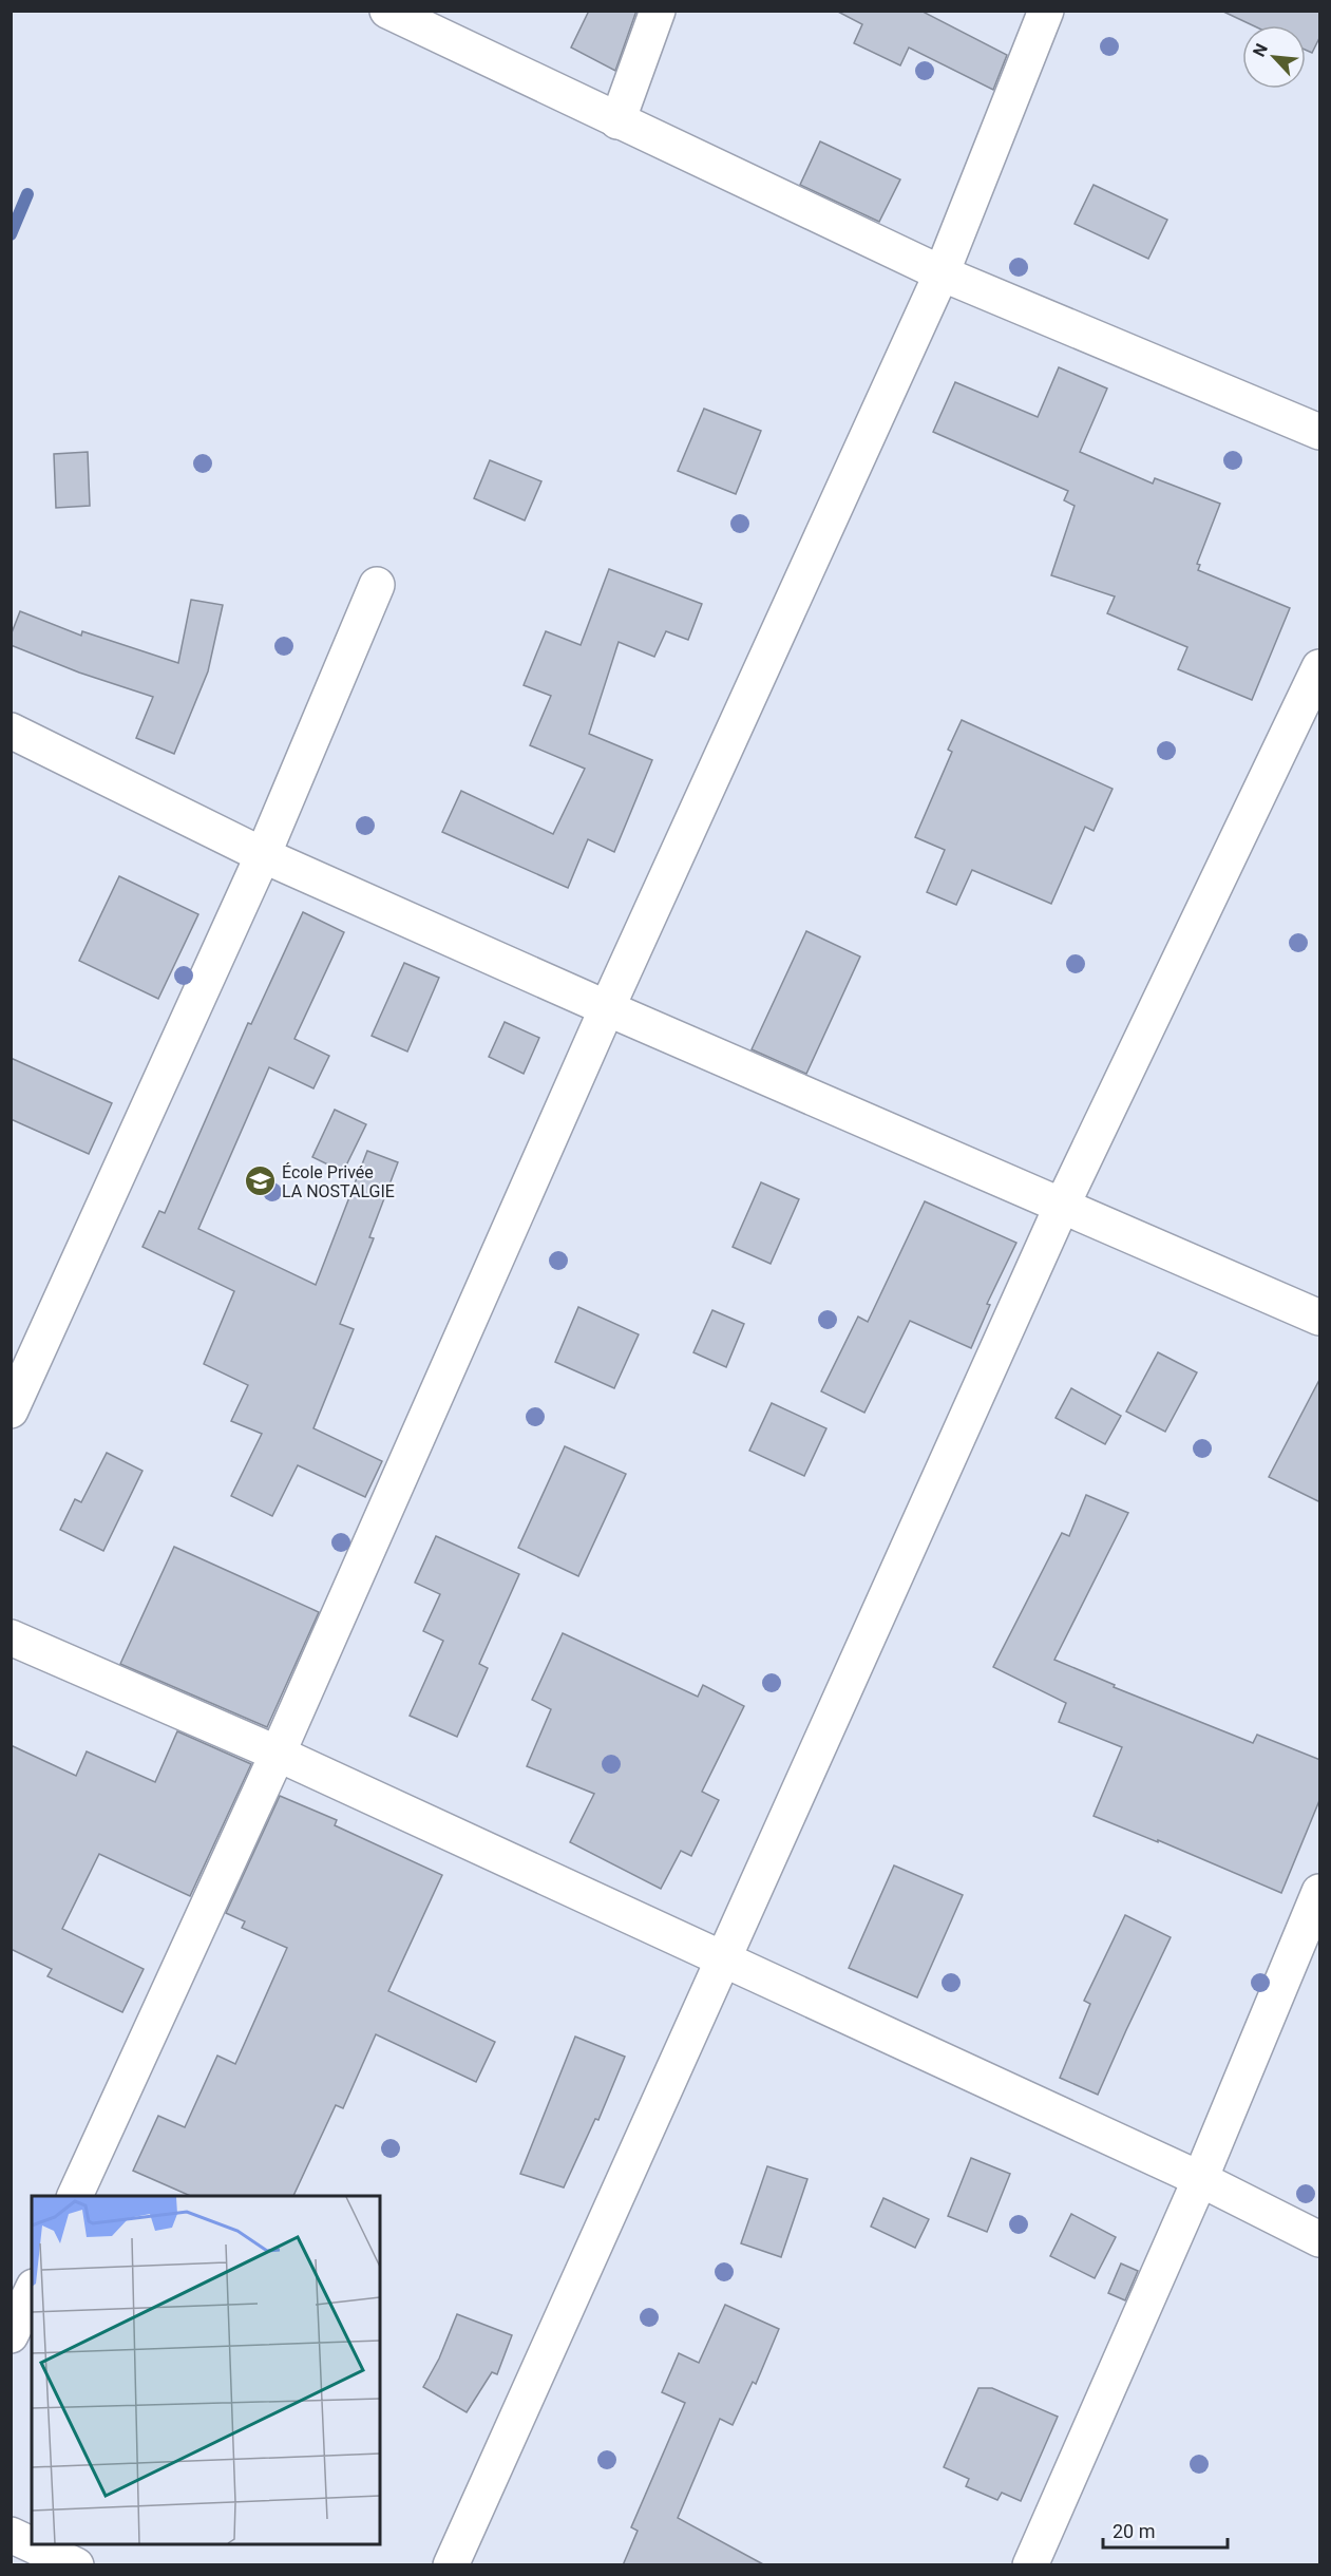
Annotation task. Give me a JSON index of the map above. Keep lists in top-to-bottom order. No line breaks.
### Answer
{"places":{"school or university":["École Privée LA NOSTALGIE"]},"scale_bar":"20 m","north":"top left"}
